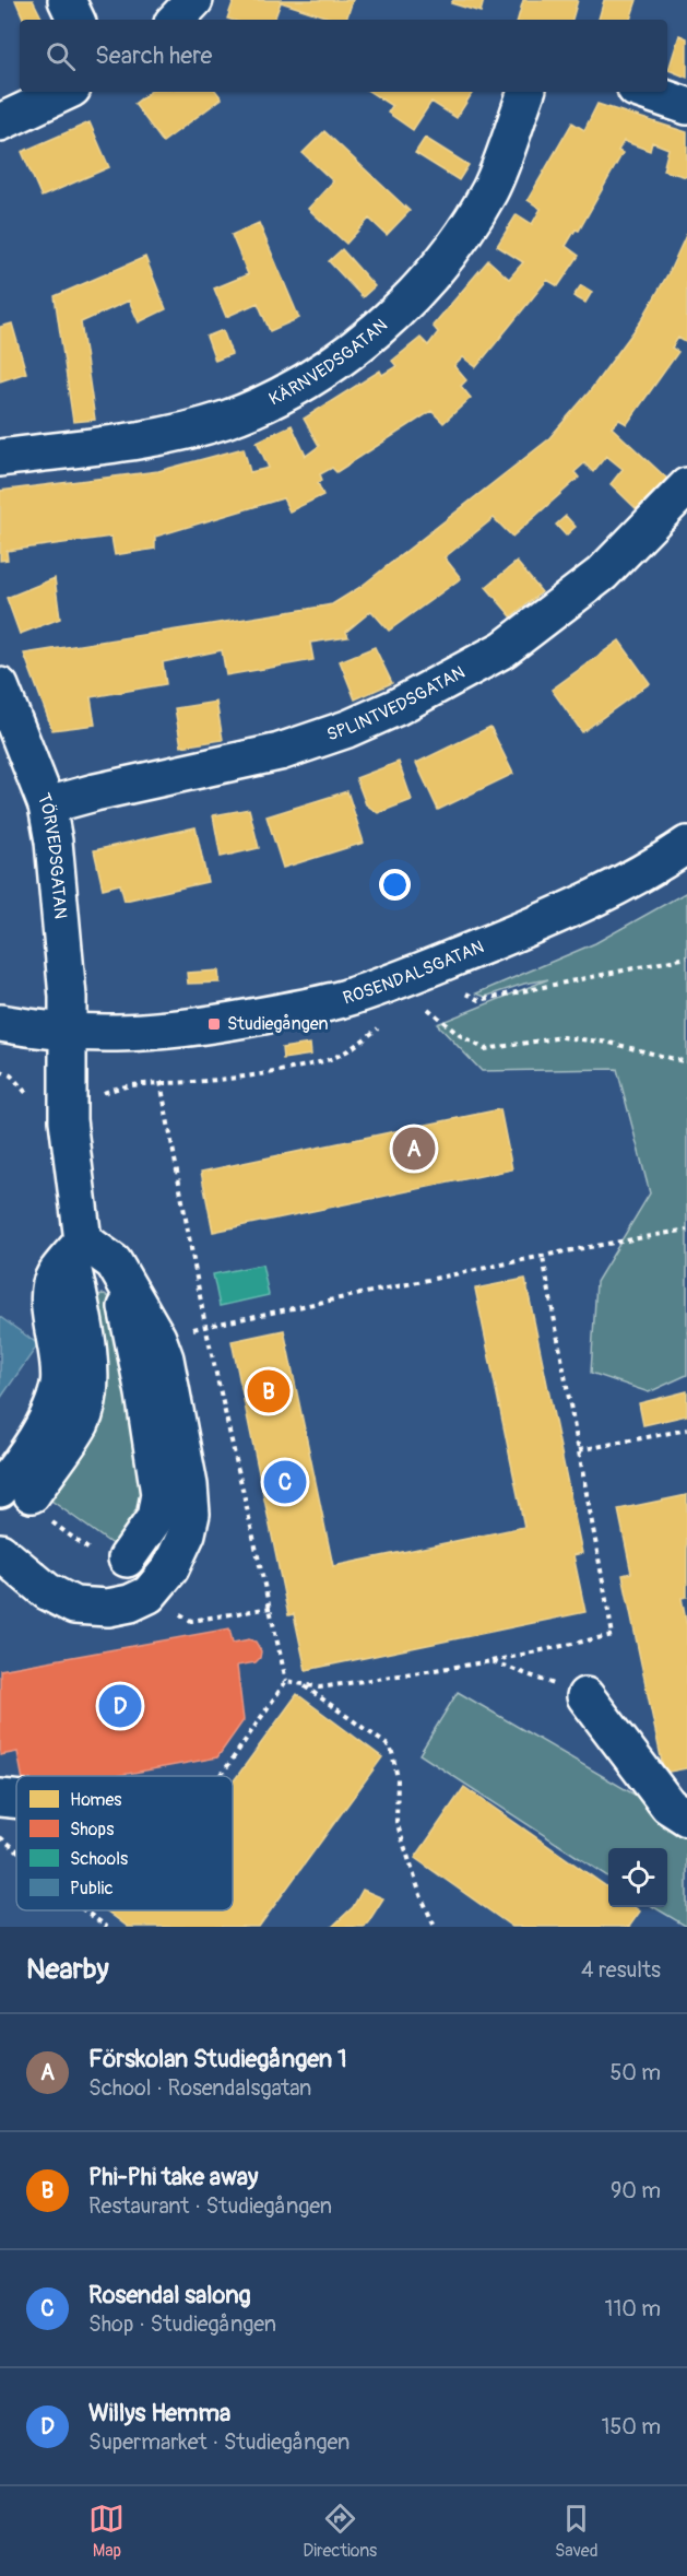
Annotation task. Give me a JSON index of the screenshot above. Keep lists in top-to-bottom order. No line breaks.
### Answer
{"streets":{"street":["KÄRNVEDSGATAN","SPLINTVEDSGATAN","TÖRVEDSGATAN","ROSENDALSGATAN"]},"crossings":[["SPLINTVEDSGATAN","TÖRVEDSGATAN"],["TÖRVEDSGATAN","ROSENDALSGATAN"]],"places":{"transit":["Studiegången"]},"legend":["Homes","Shops","Schools","Public"],"page":{"search":"Search here","pins":["A","B","C","D"],"heading":["Nearby","4 results"],"list":[{"mark":"A","name":"Förskolan Studiegången 1","note":"School · Rosendalsgatan","value":"50 m"},{"mark":"B","name":"Phi-Phi take away","note":"Restaurant · Studiegången","value":"90 m"},{"mark":"C","name":"Rosendal salong","note":"Shop · Studiegången","value":"110 m"},{"mark":"D","name":"Willys Hemma","note":"Supermarket · Studiegången","value":"150 m"}],"nav":["Map","Directions","Saved"]}}
